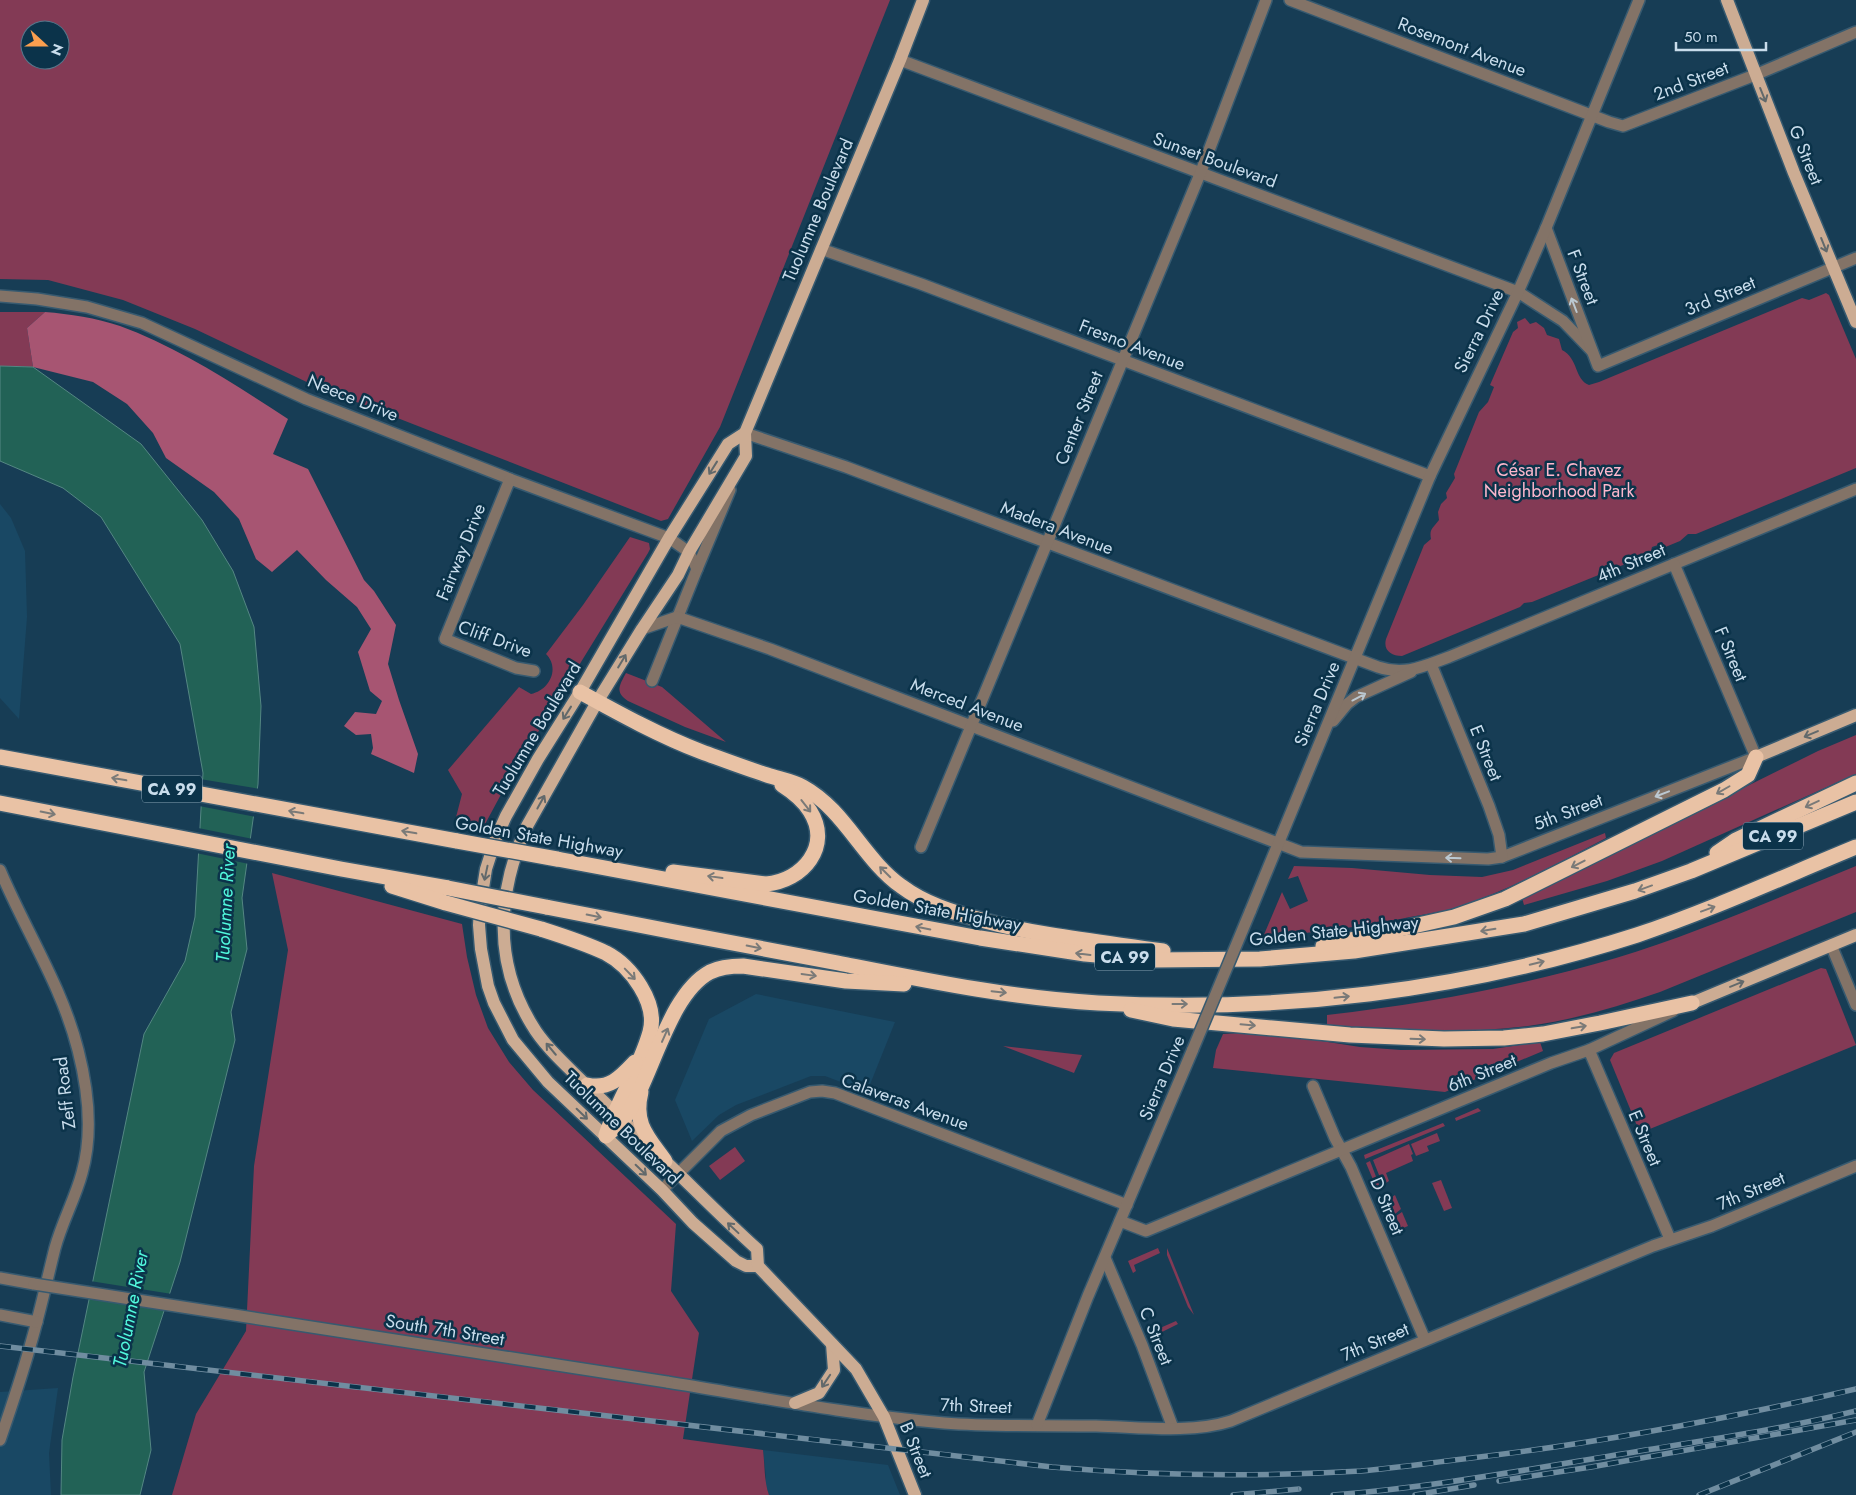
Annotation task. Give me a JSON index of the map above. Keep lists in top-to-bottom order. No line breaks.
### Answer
{"streets":{"highway":["CA 99","Golden State Highway"],"main road":["G Street","Tuolumne Boulevard","5th Street","6th Street","B Street"],"street":["Rosemont Avenue","2nd Street","Sunset Boulevard","F Street","3rd Street","Sierra Drive","Fresno Avenue","Neece Drive","Center Street","Madera Avenue","Fairway Drive","4th Street","Cliff Drive","Merced Avenue","E Street","Zeff Road","Calaveras Avenue","7th Street","D Street","South 7th Street","C Street"]},"crossings":[["Rosemont Avenue","2nd Street"],["Rosemont Avenue","Sierra Drive"],["2nd Street","G Street"],["2nd Street","Sierra Drive"],["G Street","3rd Street"],["Sunset Boulevard","Tuolumne Boulevard"],["Sunset Boulevard","Sierra Drive"],["Sunset Boulevard","Center Street"],["Tuolumne Boulevard","Fresno Avenue"],["Tuolumne Boulevard","Neece Drive"],["Tuolumne Boulevard","Madera Avenue"],["Tuolumne Boulevard","Merced Avenue"],["Tuolumne Boulevard","Calaveras Avenue"],["Tuolumne Boulevard","7th Street"],["Tuolumne Boulevard","South 7th Street"],["Tuolumne Boulevard","B Street"],["F Street","3rd Street"],["F Street","Sierra Drive"],["F Street","4th Street"],["F Street","5th Street"],["Sierra Drive","Fresno Avenue"],["Sierra Drive","Madera Avenue"],["Sierra Drive","4th Street"],["Sierra Drive","Merced Avenue"],["Sierra Drive","5th Street"],["Sierra Drive","6th Street"],["Sierra Drive","Calaveras Avenue"],["Sierra Drive","7th Street"],["Sierra Drive","C Street"],["Fresno Avenue","Center Street"],["Neece Drive","Fairway Drive"],["Center Street","Madera Avenue"],["Center Street","Merced Avenue"],["Madera Avenue","4th Street"],["Fairway Drive","Cliff Drive"],["4th Street","E Street"],["Merced Avenue","5th Street"],["E Street","5th Street"],["E Street","6th Street"],["E Street","7th Street"],["6th Street","D Street"],["7th Street","D Street"],["7th Street","South 7th Street"],["7th Street","C Street"],["7th Street","B Street"],["South 7th Street","B Street"]],"one_way":["G Street","F Street","5th Street"],"water":["Tuolumne River"],"parks":["César E. Chavez Neighborhood Park"],"scale_bar":"50 m","north":"right"}
